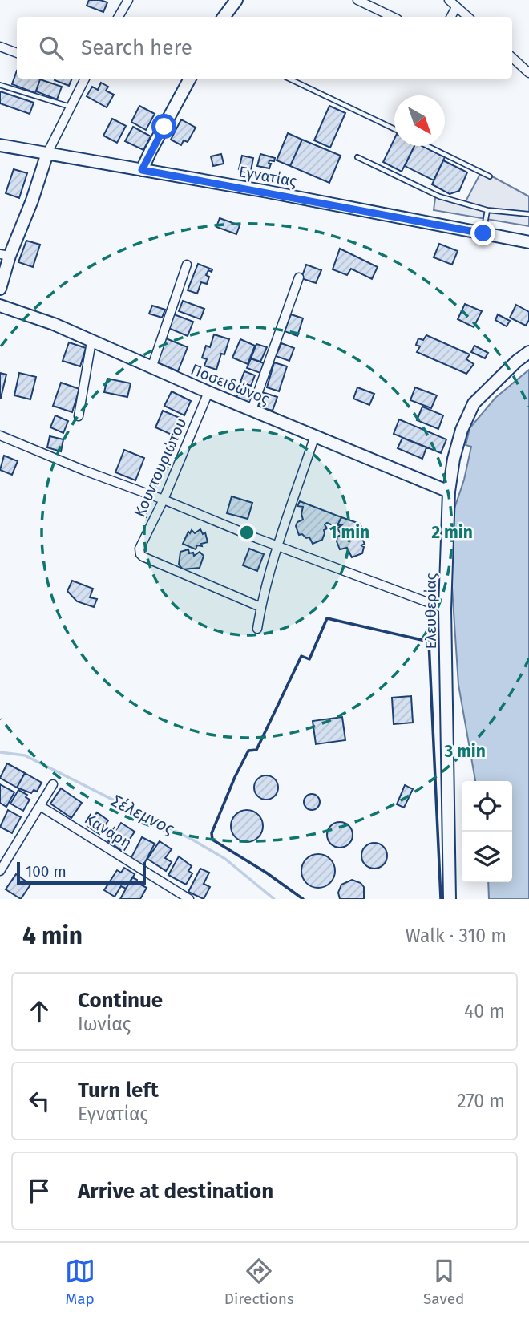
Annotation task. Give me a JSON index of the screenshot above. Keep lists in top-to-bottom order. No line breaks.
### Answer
{"streets":{"street":["Εγνατίας","Ποσειδώνος","Κουντουριώτου","Ελευθερίας","Κανάρη"]},"crossings":[["Ποσειδώνος","Κουντουριώτου"],["Ποσειδώνος","Ελευθερίας"]],"water":["Σέλεμνος"],"scale_bar":"100 m","north":"bottom right","page":{"search":"Search here","scale":"100 m","heading":["4 min","Walk · 310 m"],"list":[["Continue","Ιωνίας","40 m"],["Turn left","Εγνατίας","270 m"],"Arrive at destination"],"nav":["Map","Directions","Saved"]},"rings":["1 min","2 min","3 min"]}
